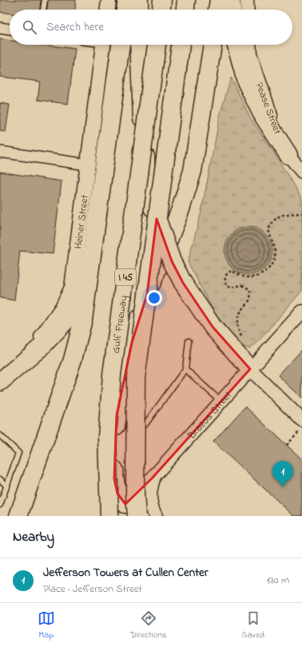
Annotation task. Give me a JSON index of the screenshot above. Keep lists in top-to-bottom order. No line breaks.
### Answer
{"streets":{"highway":["I 45","Gulf Freeway"],"main road":["Heiner Street"],"street":["Pease Street","Brazos Street"]},"crossings":[["I 45","Brazos Street"]],"page":{"search":"Search here","pins":"1","heading":"Nearby","list":[{"mark":"1","name":"Jefferson Towers at Cullen Center","note":"Place · Jefferson Street","value":"130 m"}],"nav":["Map","Directions","Saved"]}}
